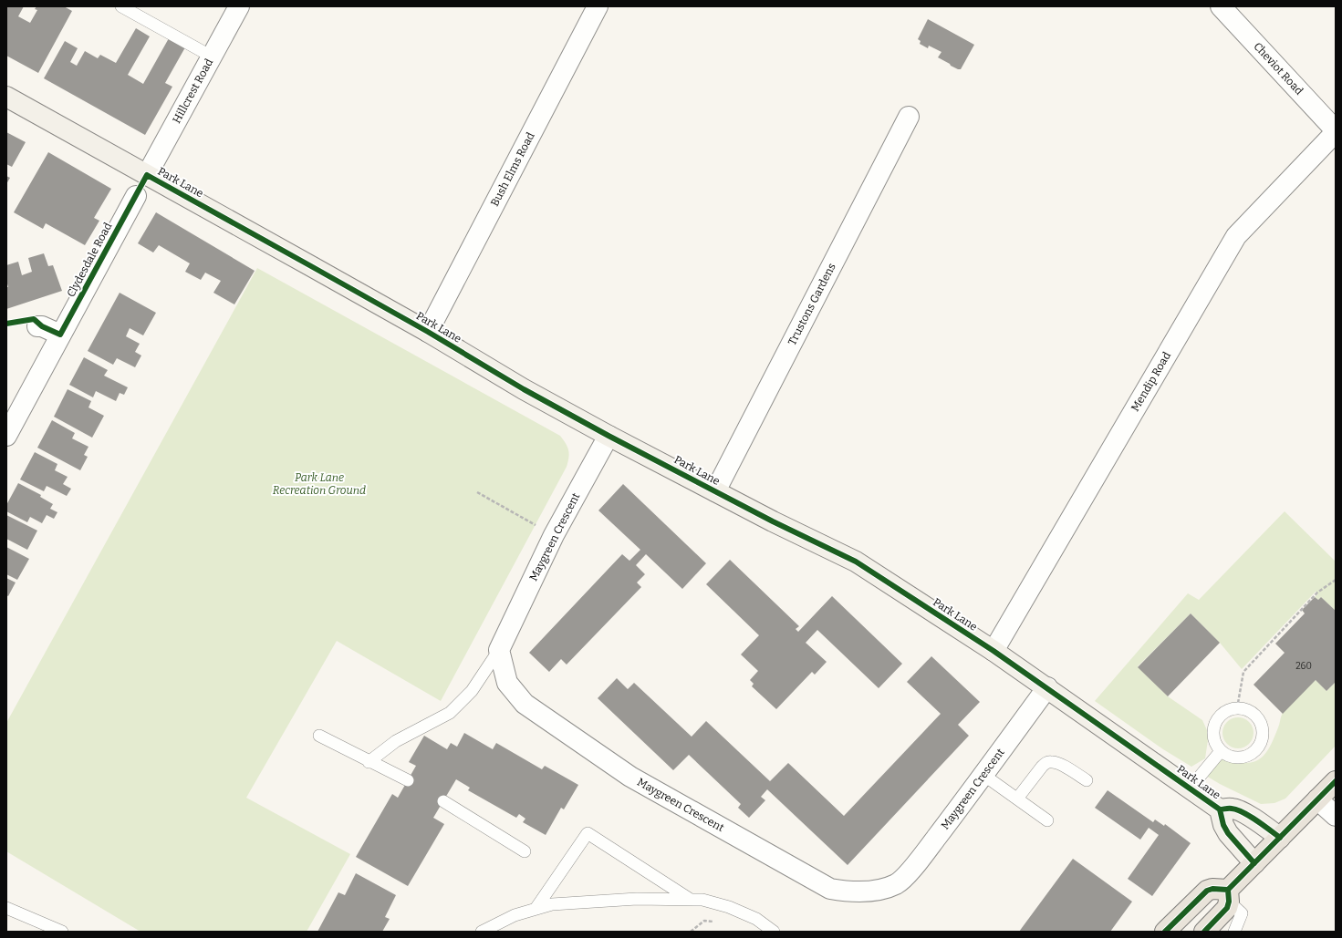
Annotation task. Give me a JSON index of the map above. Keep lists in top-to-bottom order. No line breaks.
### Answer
{"streets":{"street":["Cheviot Road","Hillcrest Road","Bush Elms Road","Park Lane","Clydesdale Road","Trustons Gardens","Mendip Road","Maygreen Crescent"]},"crossings":[["Cheviot Road","Mendip Road"],["Hillcrest Road","Park Lane"],["Bush Elms Road","Park Lane"],["Park Lane","Trustons Gardens"],["Park Lane","Mendip Road"],["Park Lane","Maygreen Crescent"]],"parks":["Park Lane Recreation Ground"],"house_numbers":["260"]}
